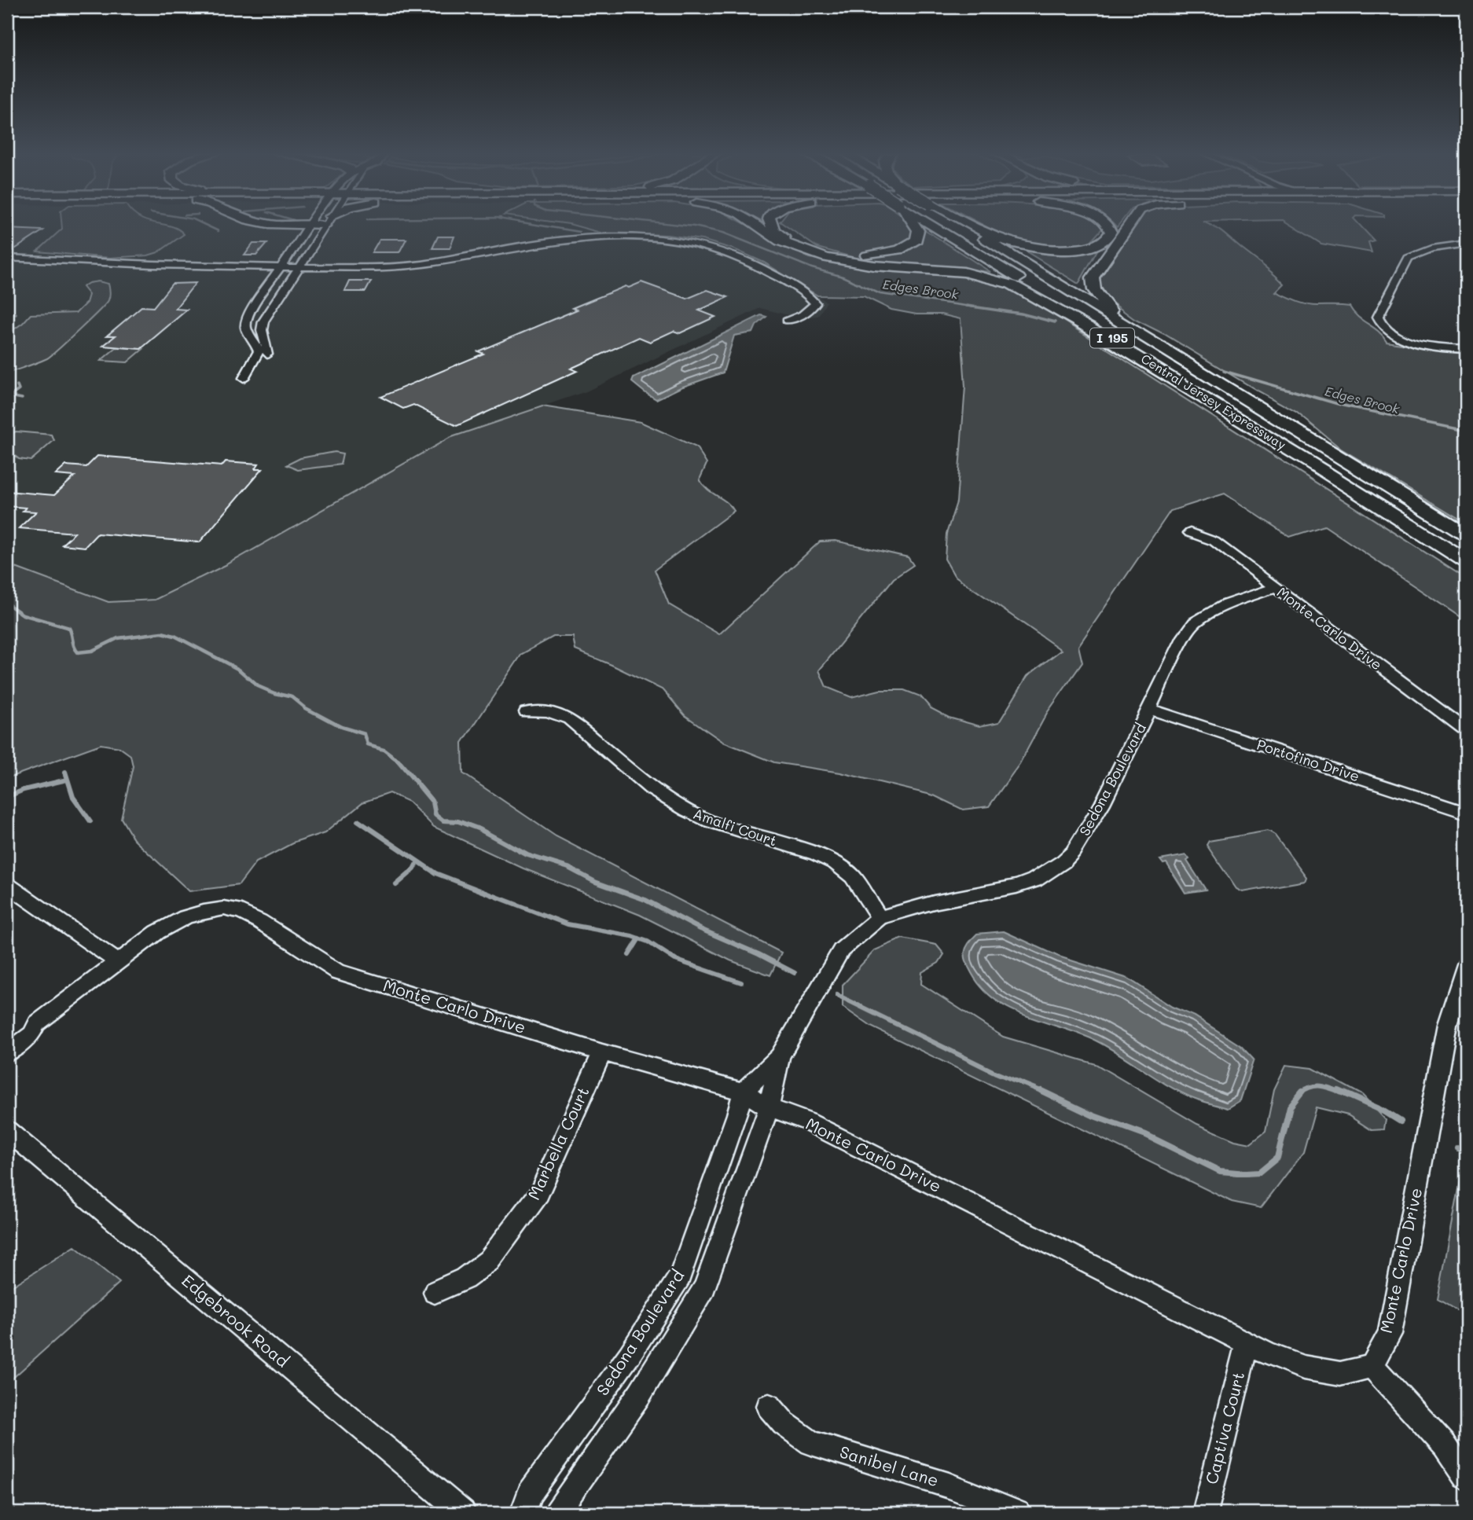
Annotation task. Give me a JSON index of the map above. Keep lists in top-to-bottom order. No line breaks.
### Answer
{"streets":{"highway":["I 195","Central Jersey Expressway"],"street":["Monte Carlo Drive","Portofino Drive","Sedona Boulevard","Amalfi Court","Marbella Court","Edgebrook Road","Captiva Court","Sanibel Lane"]},"crossings":[["Monte Carlo Drive","Sedona Boulevard"],["Monte Carlo Drive","Marbella Court"],["Monte Carlo Drive","Captiva Court"],["Portofino Drive","Sedona Boulevard"],["Sedona Boulevard","Amalfi Court"]],"water":["Edges Brook"]}
